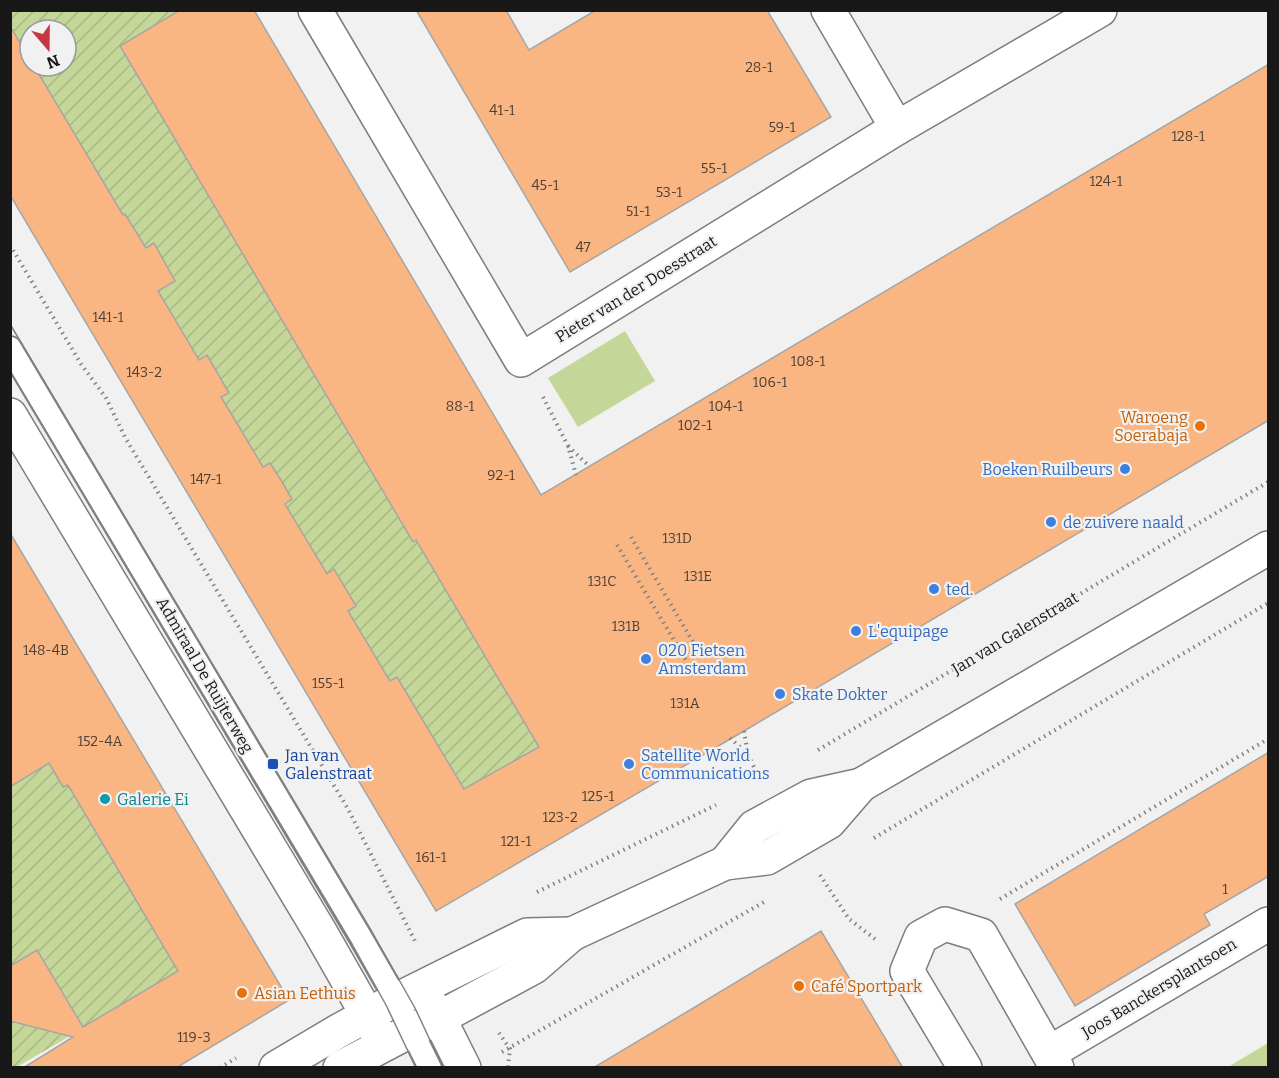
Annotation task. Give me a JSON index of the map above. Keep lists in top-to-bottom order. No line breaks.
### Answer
{"streets":{"street":["Pieter van der Doesstraat","Admiraal De Ruijterweg","Joos Banckersplantsoen"],"path":["Jan van Galenstraat"]},"places":{"other":["Waroeng Soerabaja","Boeken Ruilbeurs","de zuivere naald","ted.","L'equipage","020 Fietsen Amsterdam","Skate Dokter","Satellite World Communications","Galerie Ei","Café Sportpark","Asian Eethuis"],"transit":["Jan van Galenstraat"]},"house_numbers":["28-1","41-1","59-1","128-1","55-1","124-1","45-1","53-1","51-1","47","141-1","108-1","143-2","106-1","88-1","104-1","102-1","92-1","147-1","131D","131E","131C","131B","148-4B","155-1","131A","152-4A","125-1","123-2","121-1","161-1","1","119-3"],"north":"bottom"}
